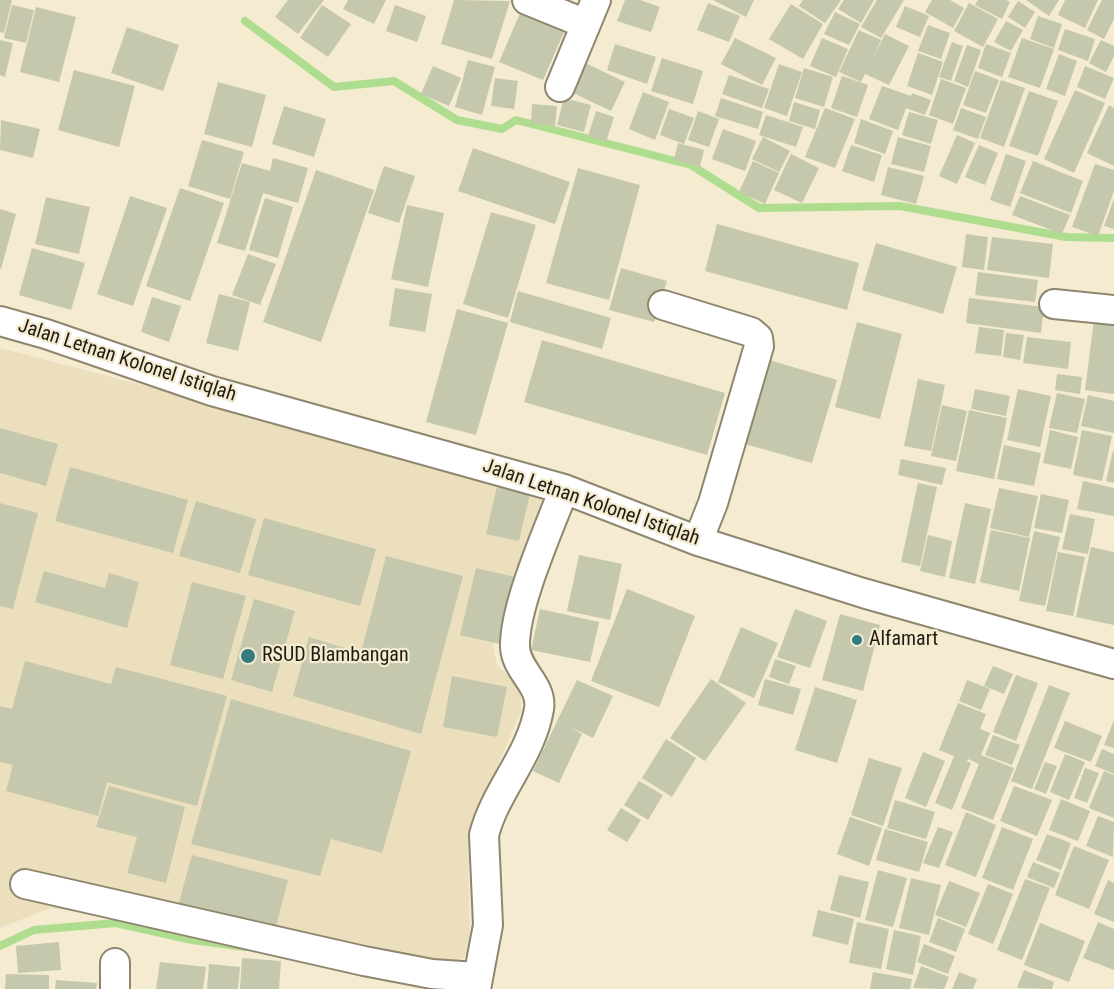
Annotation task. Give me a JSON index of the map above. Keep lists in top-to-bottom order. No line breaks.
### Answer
{"streets":{"street":["Jalan Letnan Kolonel Istiqlah"]},"places":["Alfamart","RSUD Blambangan"]}
